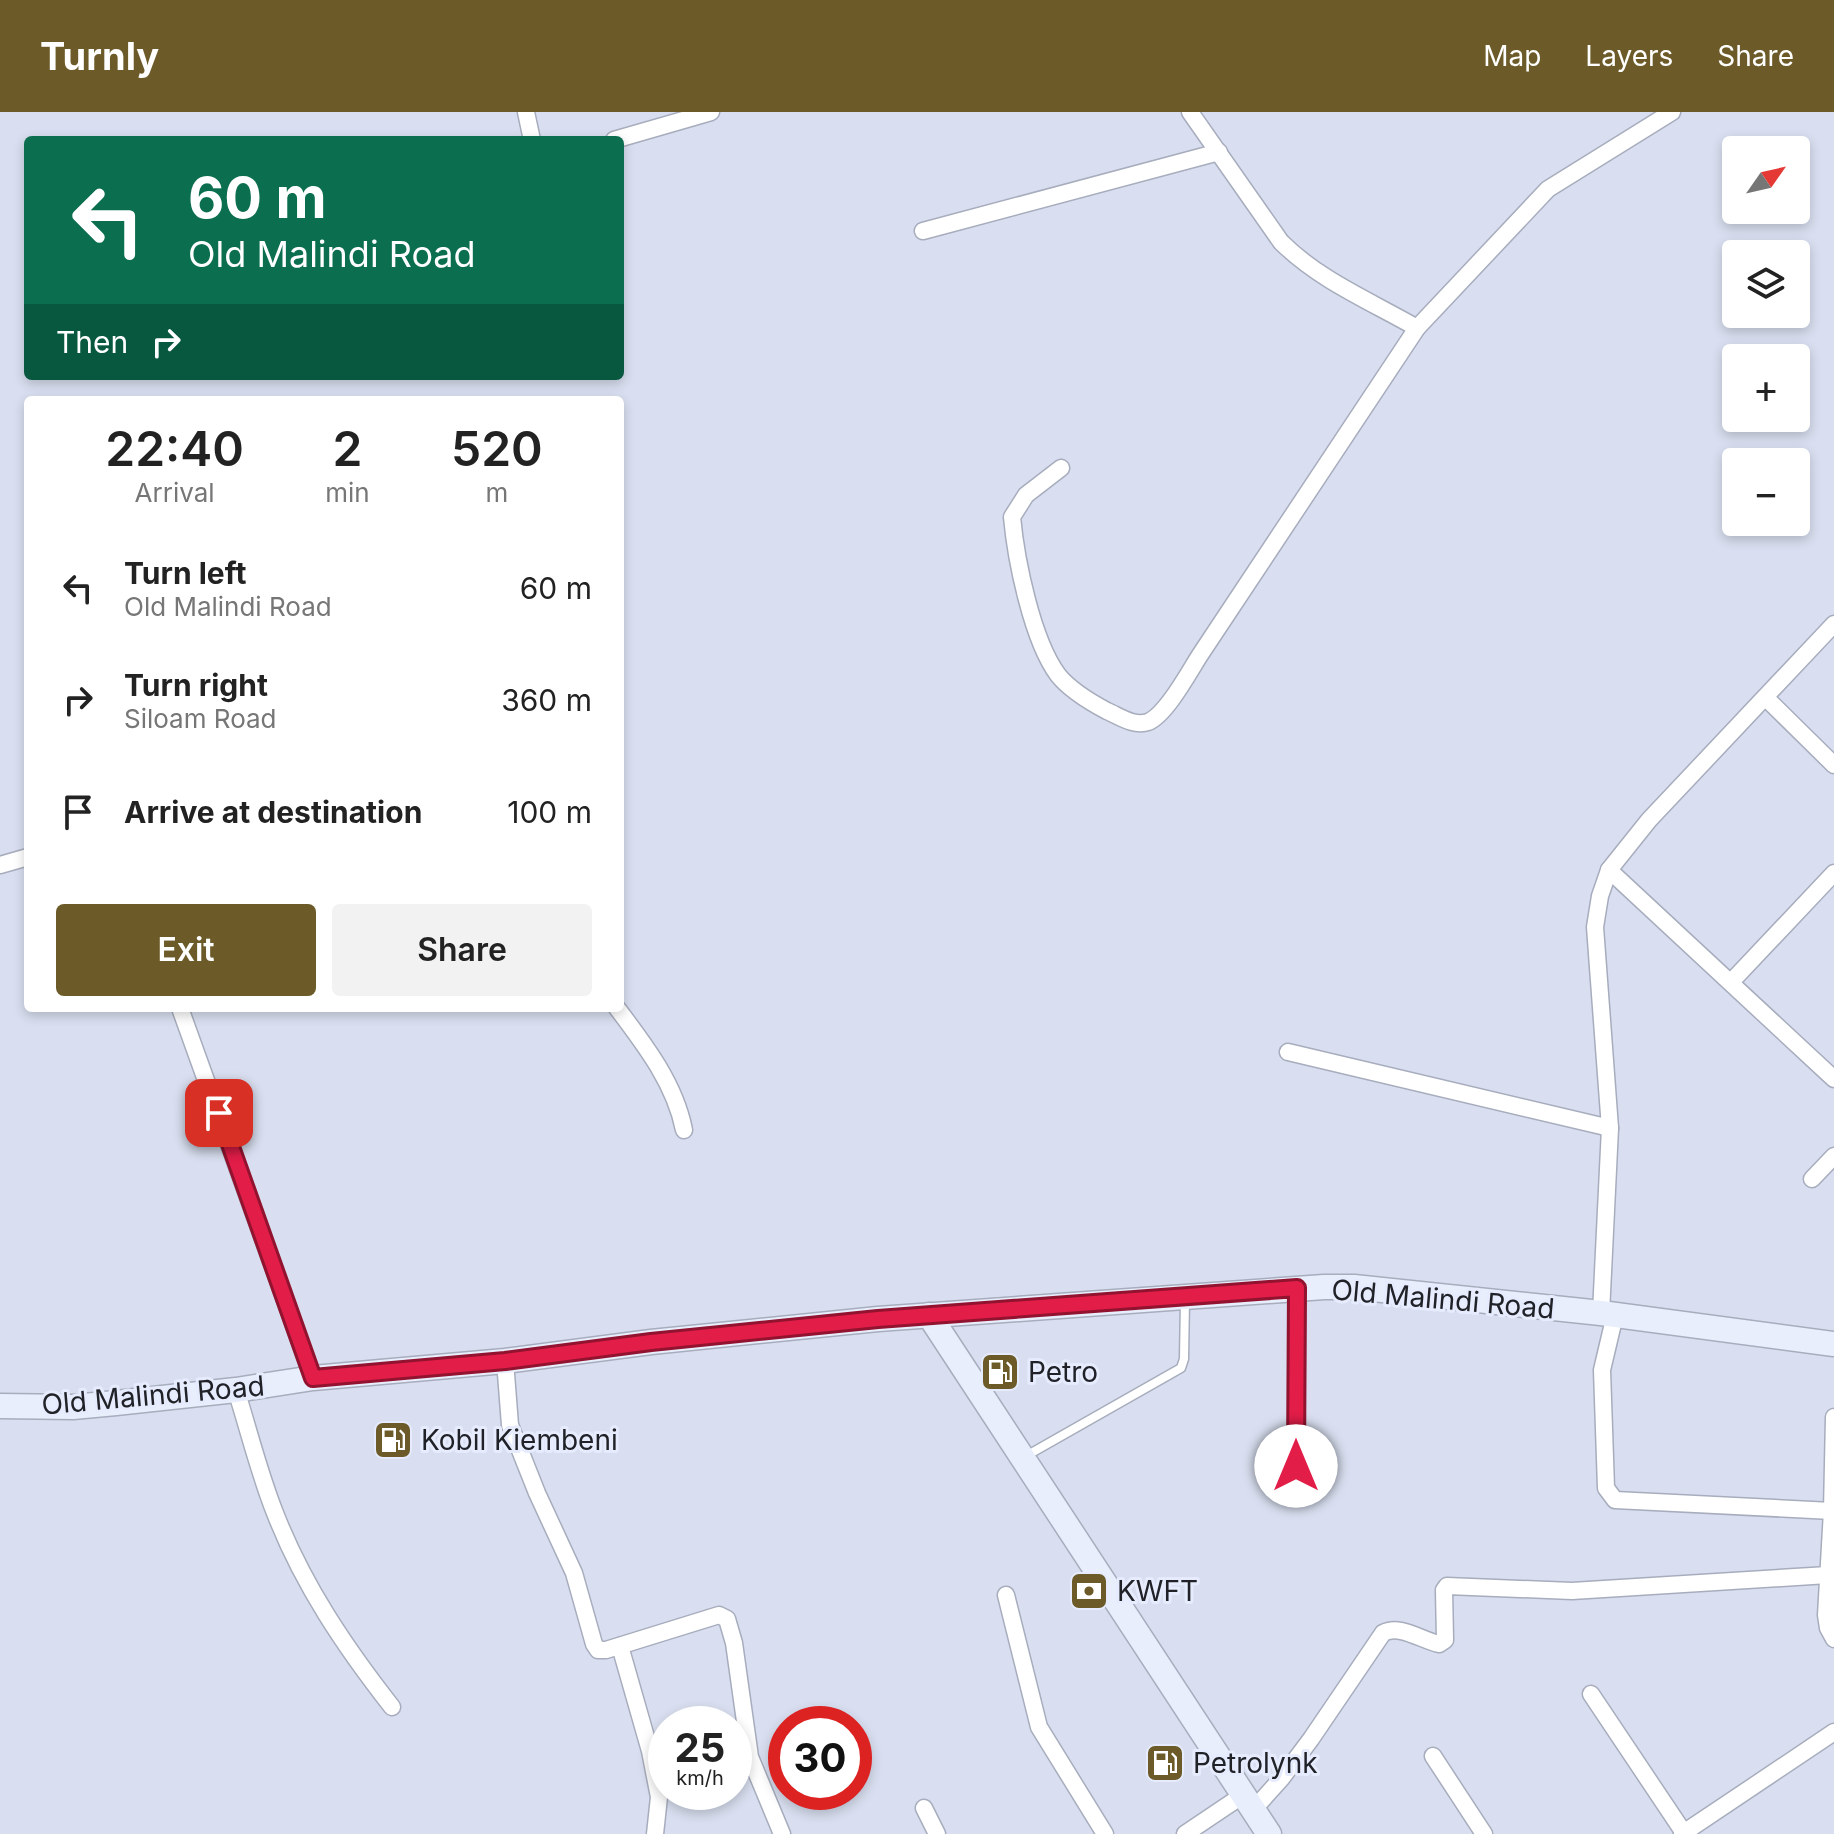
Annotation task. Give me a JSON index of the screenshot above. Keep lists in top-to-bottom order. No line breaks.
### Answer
{"streets":{"main road":["Old Malindi Road"]},"places":{"fuel station":["Petro","Kobil Kiembeni","Petrolynk"],"bank":["KWFT"]},"north":"top right","page":{"header":"Turnly","nav":["Map","Layers","Share"],"map_buttons":["+","−"],"turn":["60 m","Old Malindi Road"],"then":"Then","eta":["22:40","Arrival","2","min","520","m"],"list":[{"name":"Turn left","note":"Old Malindi Road","value":"60 m"},{"name":"Turn right","note":"Siloam Road","value":"360 m"},{"name":"Arrive at destination","value":"100 m"}],"buttons":["Exit","Share"],"speed":"25 km/h","limit":"30"}}
